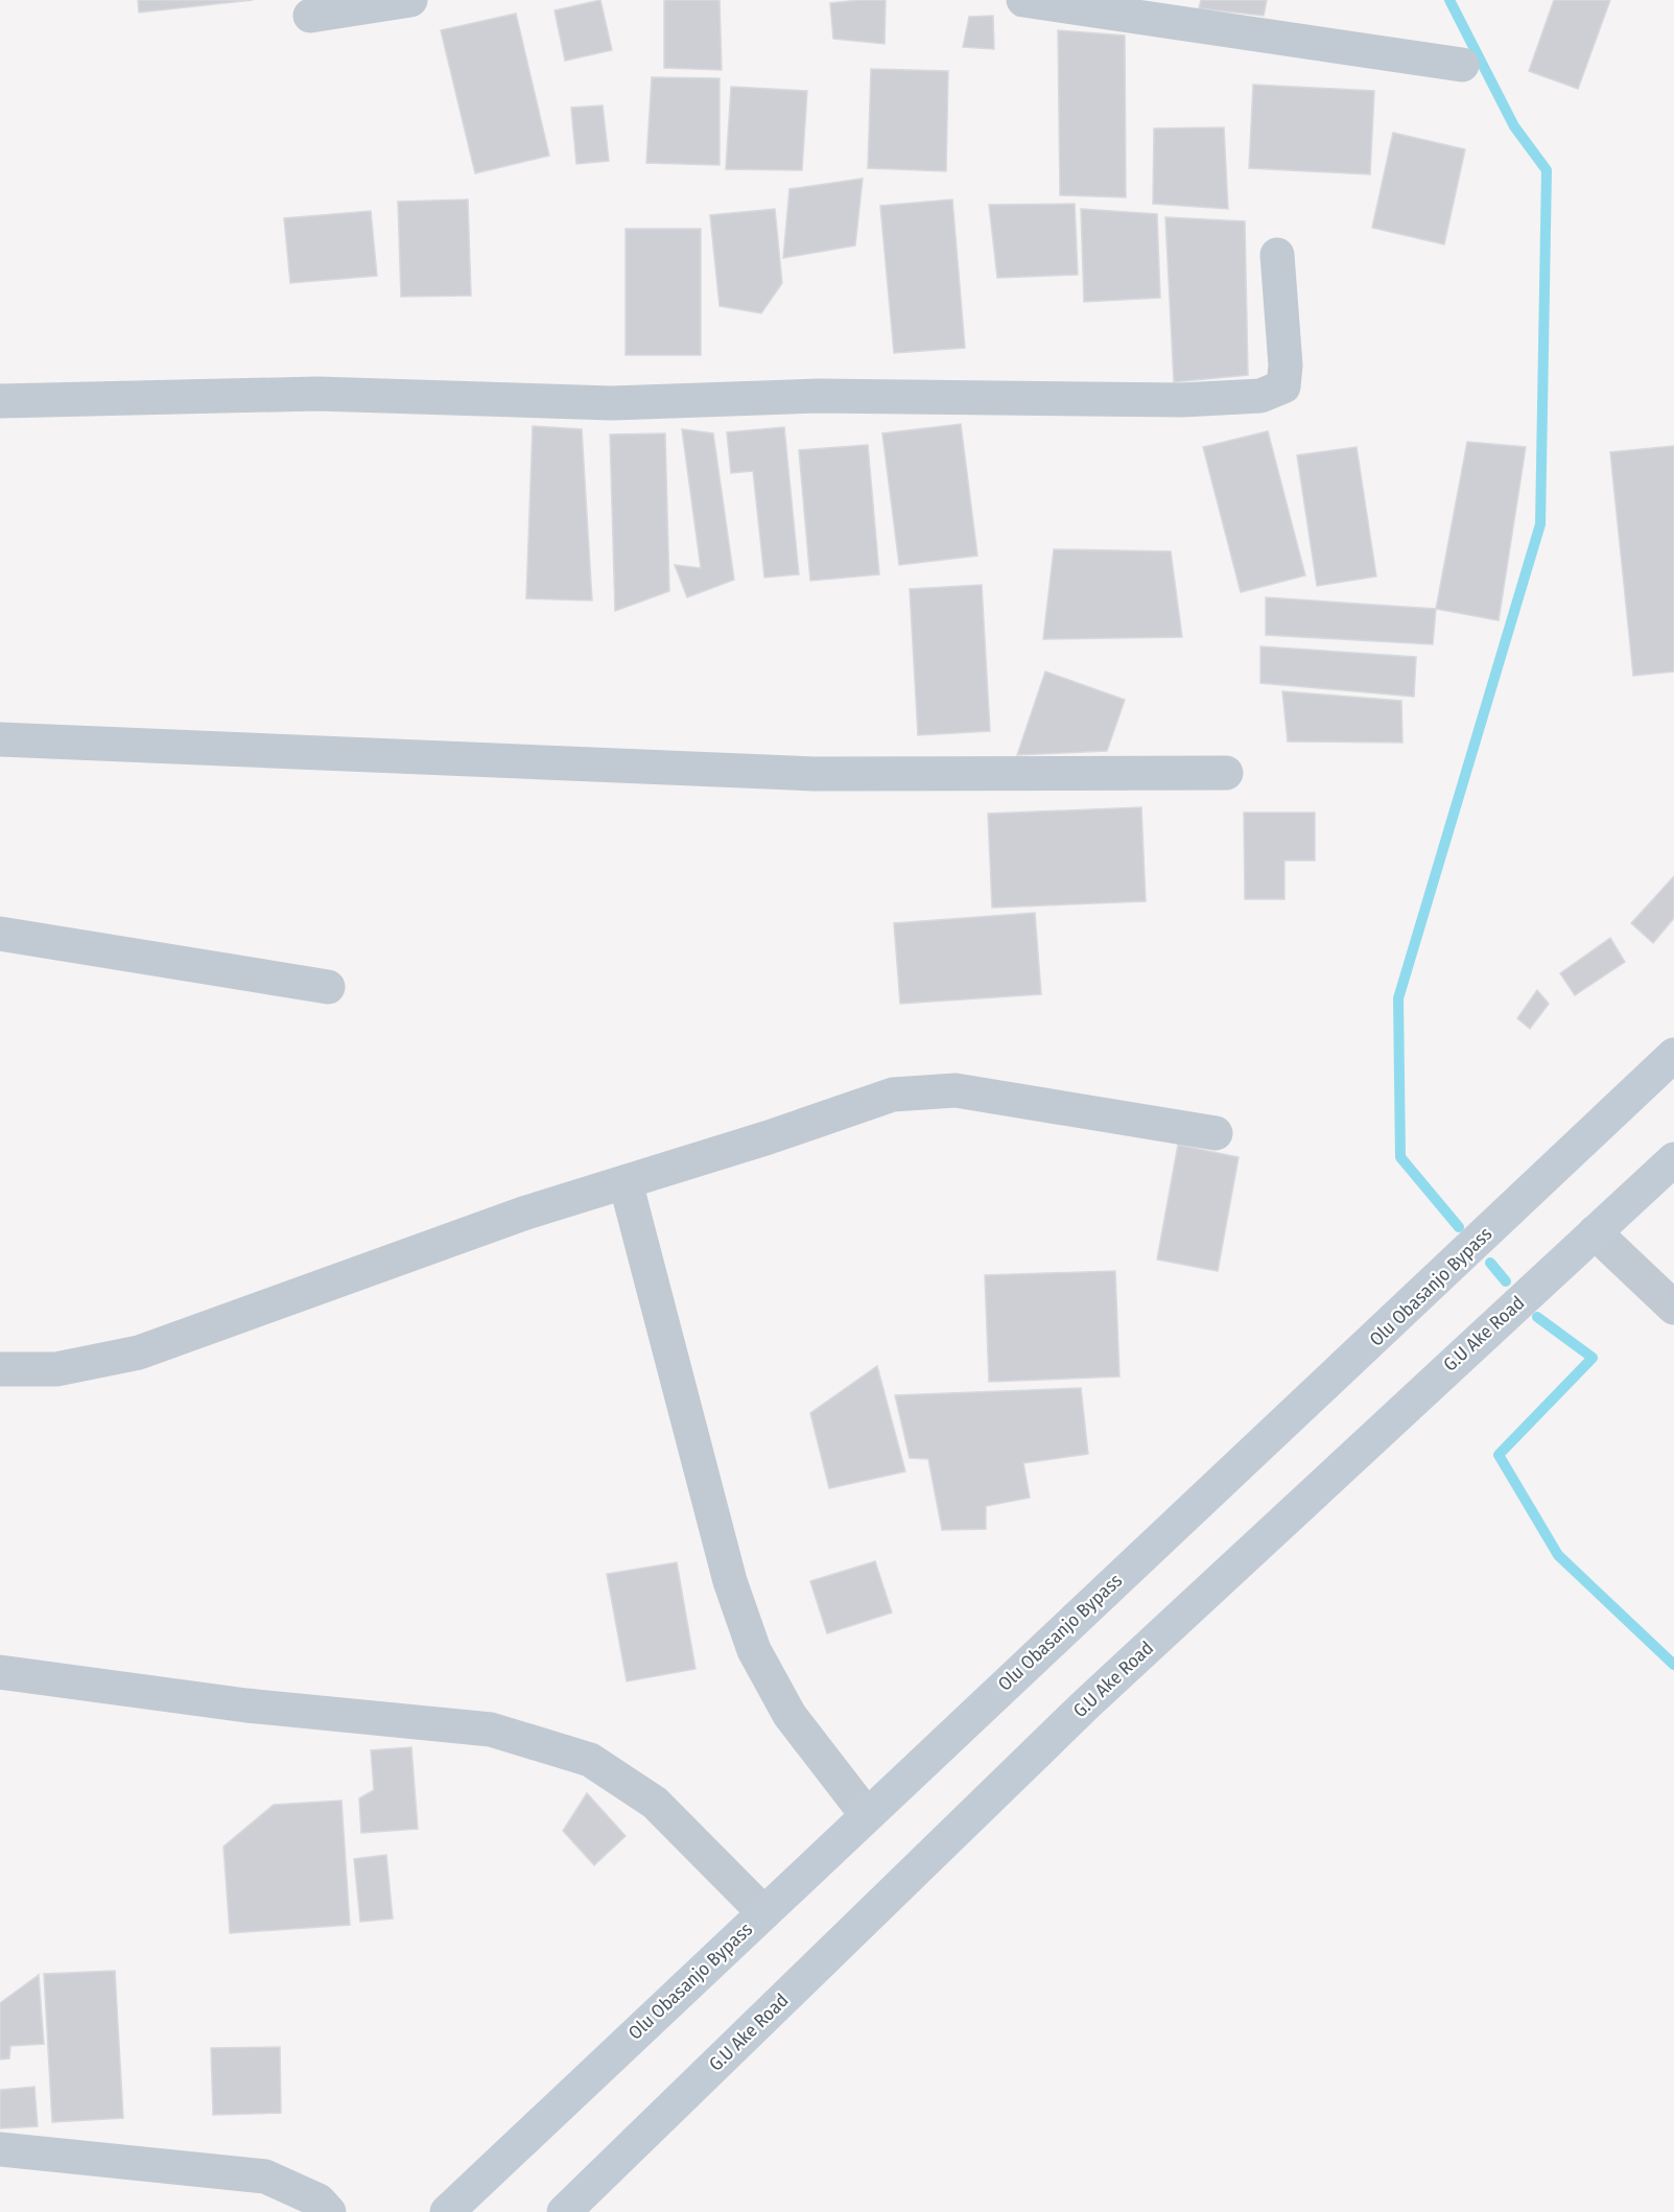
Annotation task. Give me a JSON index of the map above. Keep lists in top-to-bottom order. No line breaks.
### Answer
{"streets":{"main road":["Olu Obasanjo Bypass","G.U Ake Road"]}}
